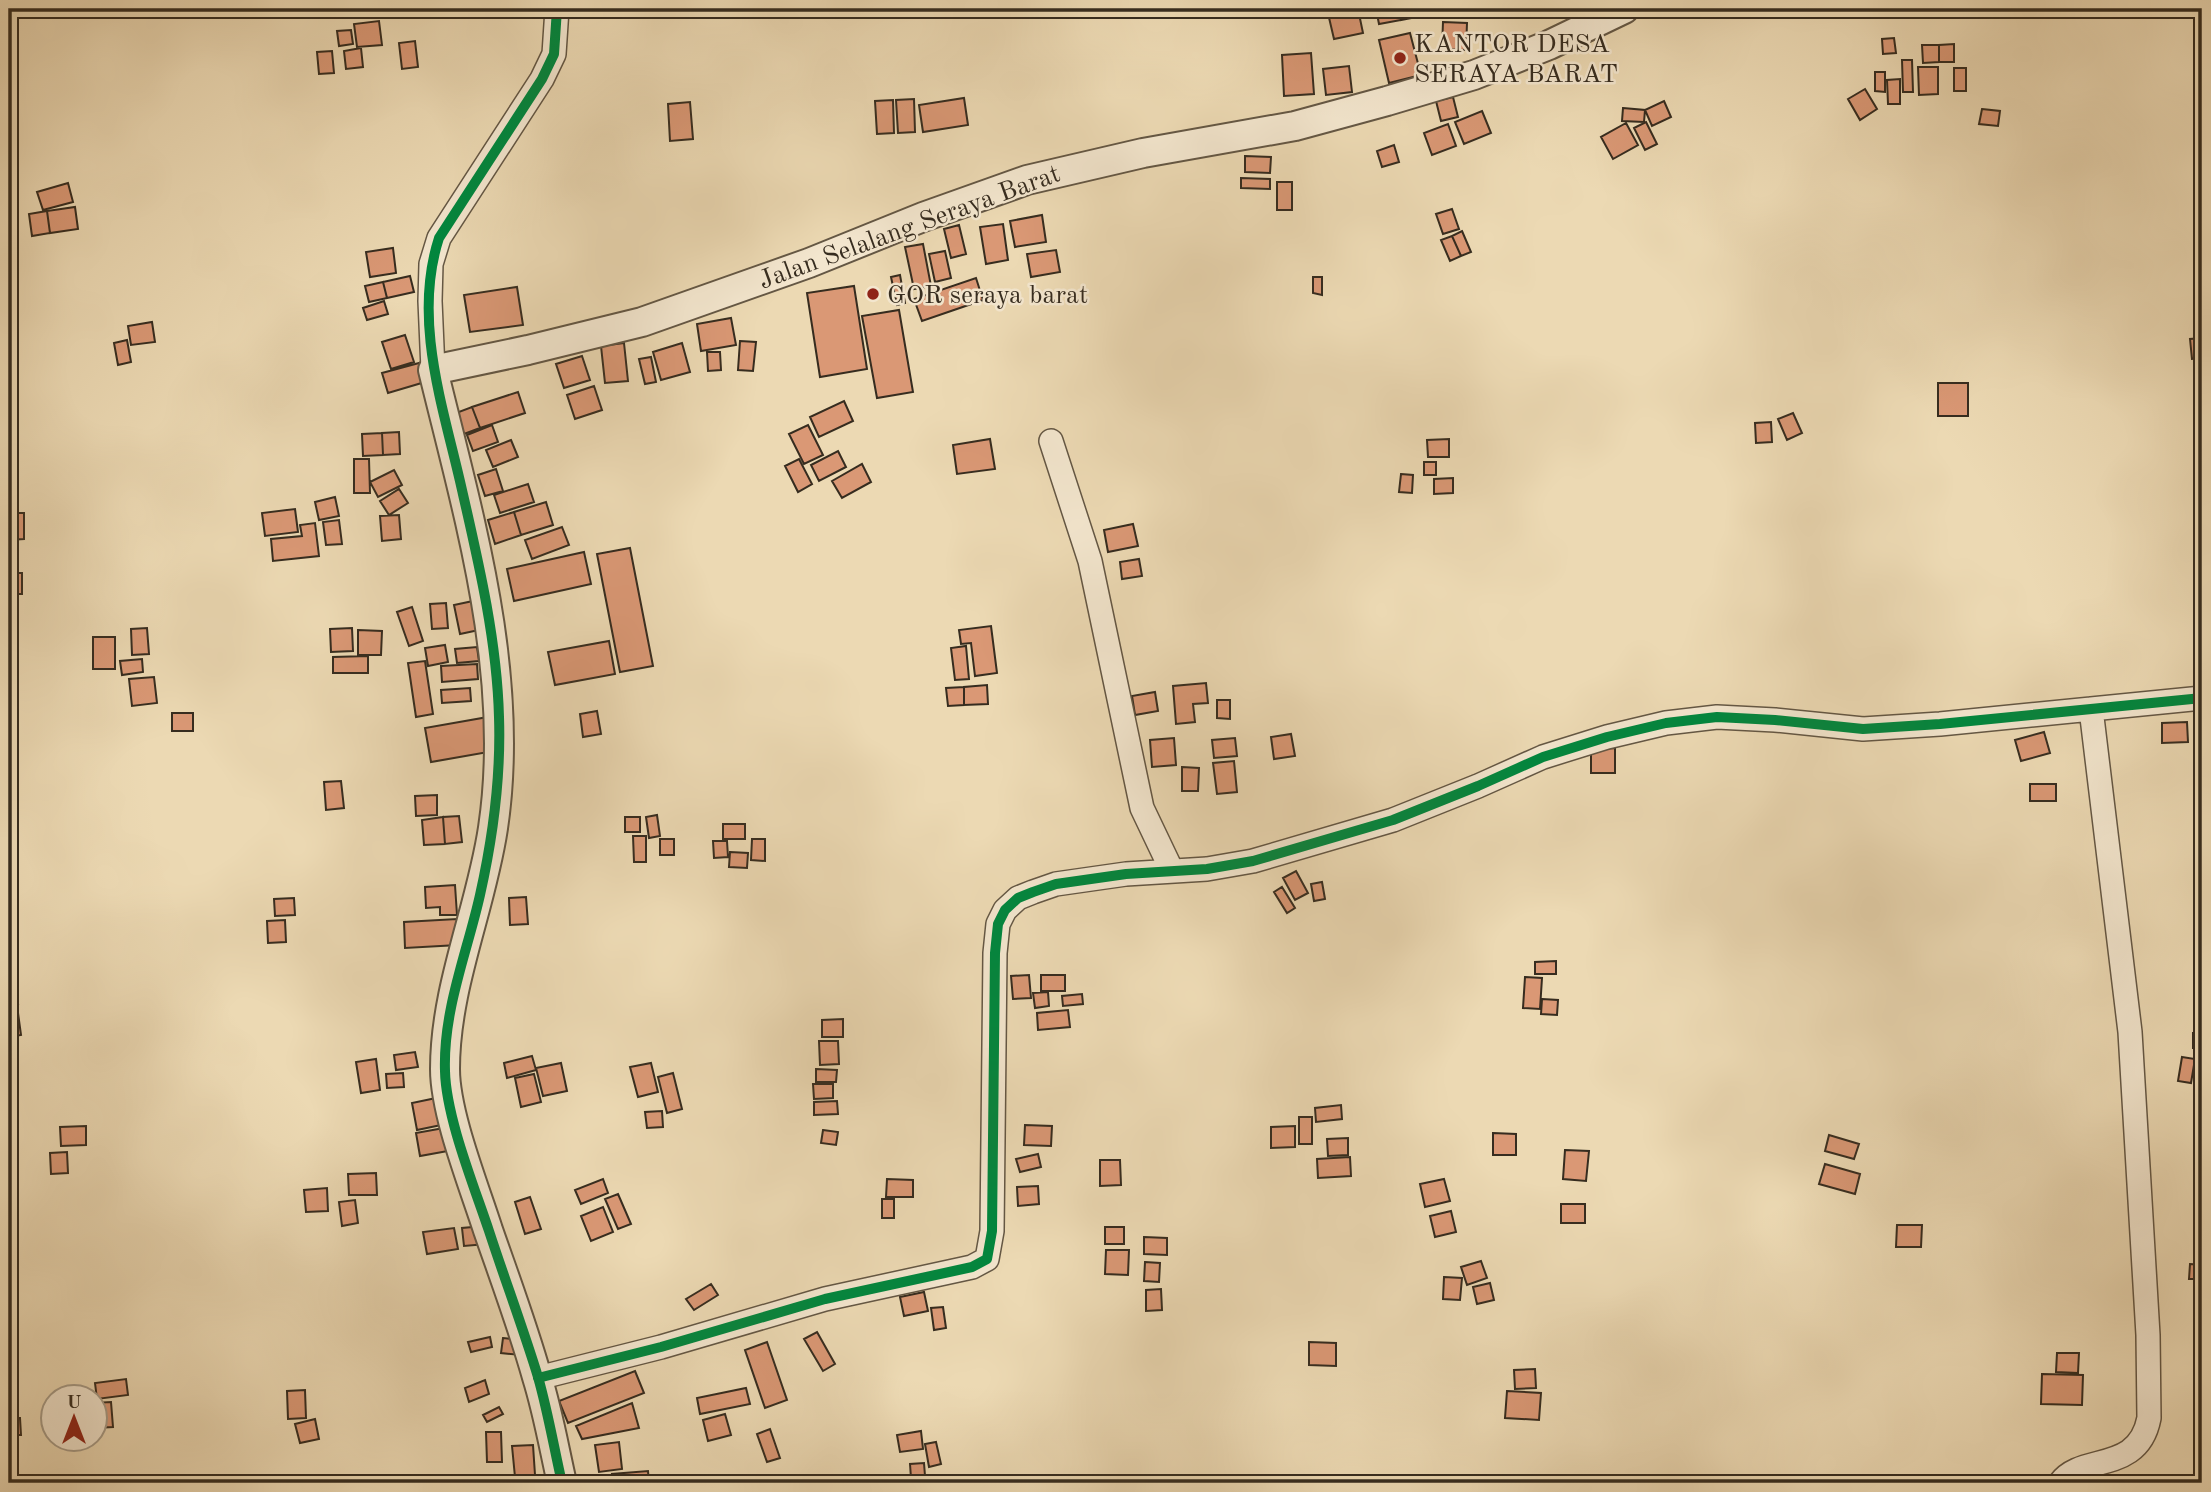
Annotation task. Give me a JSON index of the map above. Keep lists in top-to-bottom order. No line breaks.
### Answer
{"streets":{"street":["Jalan Selalang Seraya Barat"]},"places":["KANTOR DESA SERAYA BARAT","GOR seraya barat"],"north":"top"}
